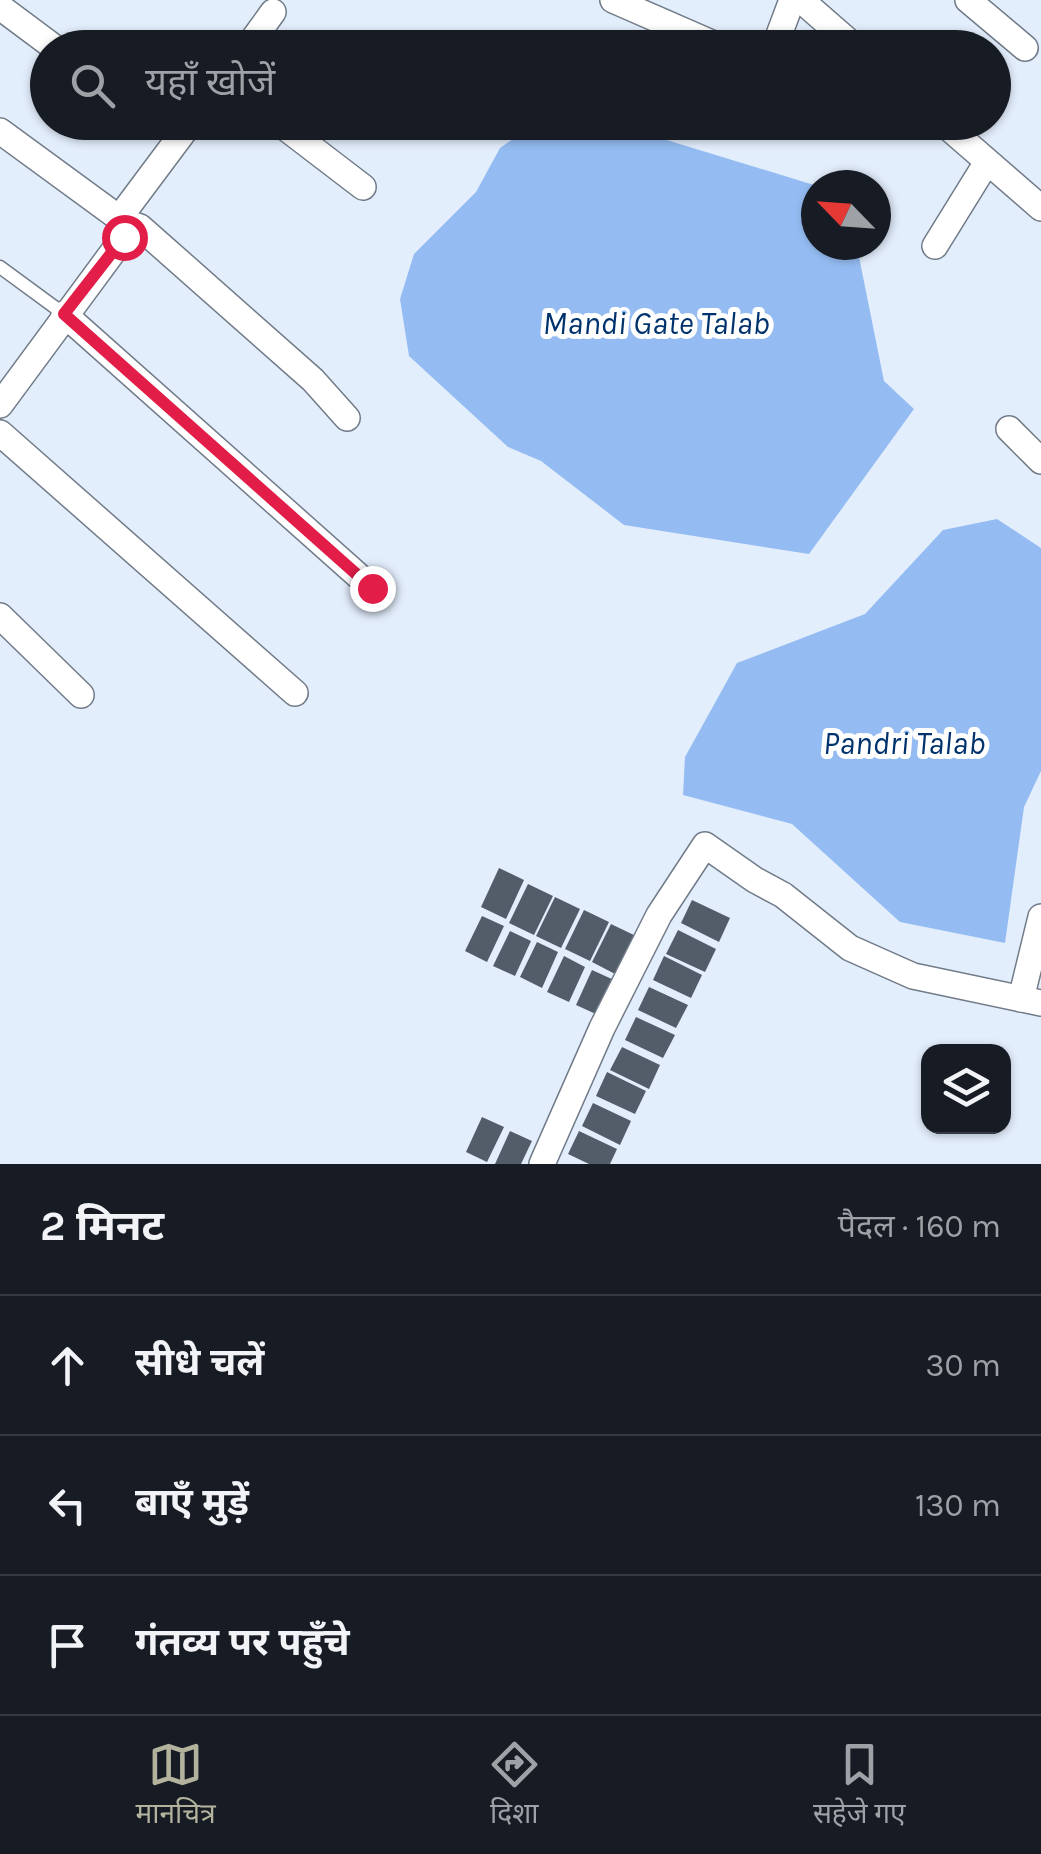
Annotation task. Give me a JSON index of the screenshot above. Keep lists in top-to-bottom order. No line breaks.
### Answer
{"water":["Mandi Gate Talab","Pandri Talab"],"north":"top left","page":{"search":"यहाँ खोजें","heading":["2 मिनट","पैदल · 160 m"],"list":[["सीधे चलें","30 m"],["बाएँ मुड़ें","130 m"],"गंतव्य पर पहुँचे"],"nav":["मानचित्र","दिशा","सहेजे गए"]}}
